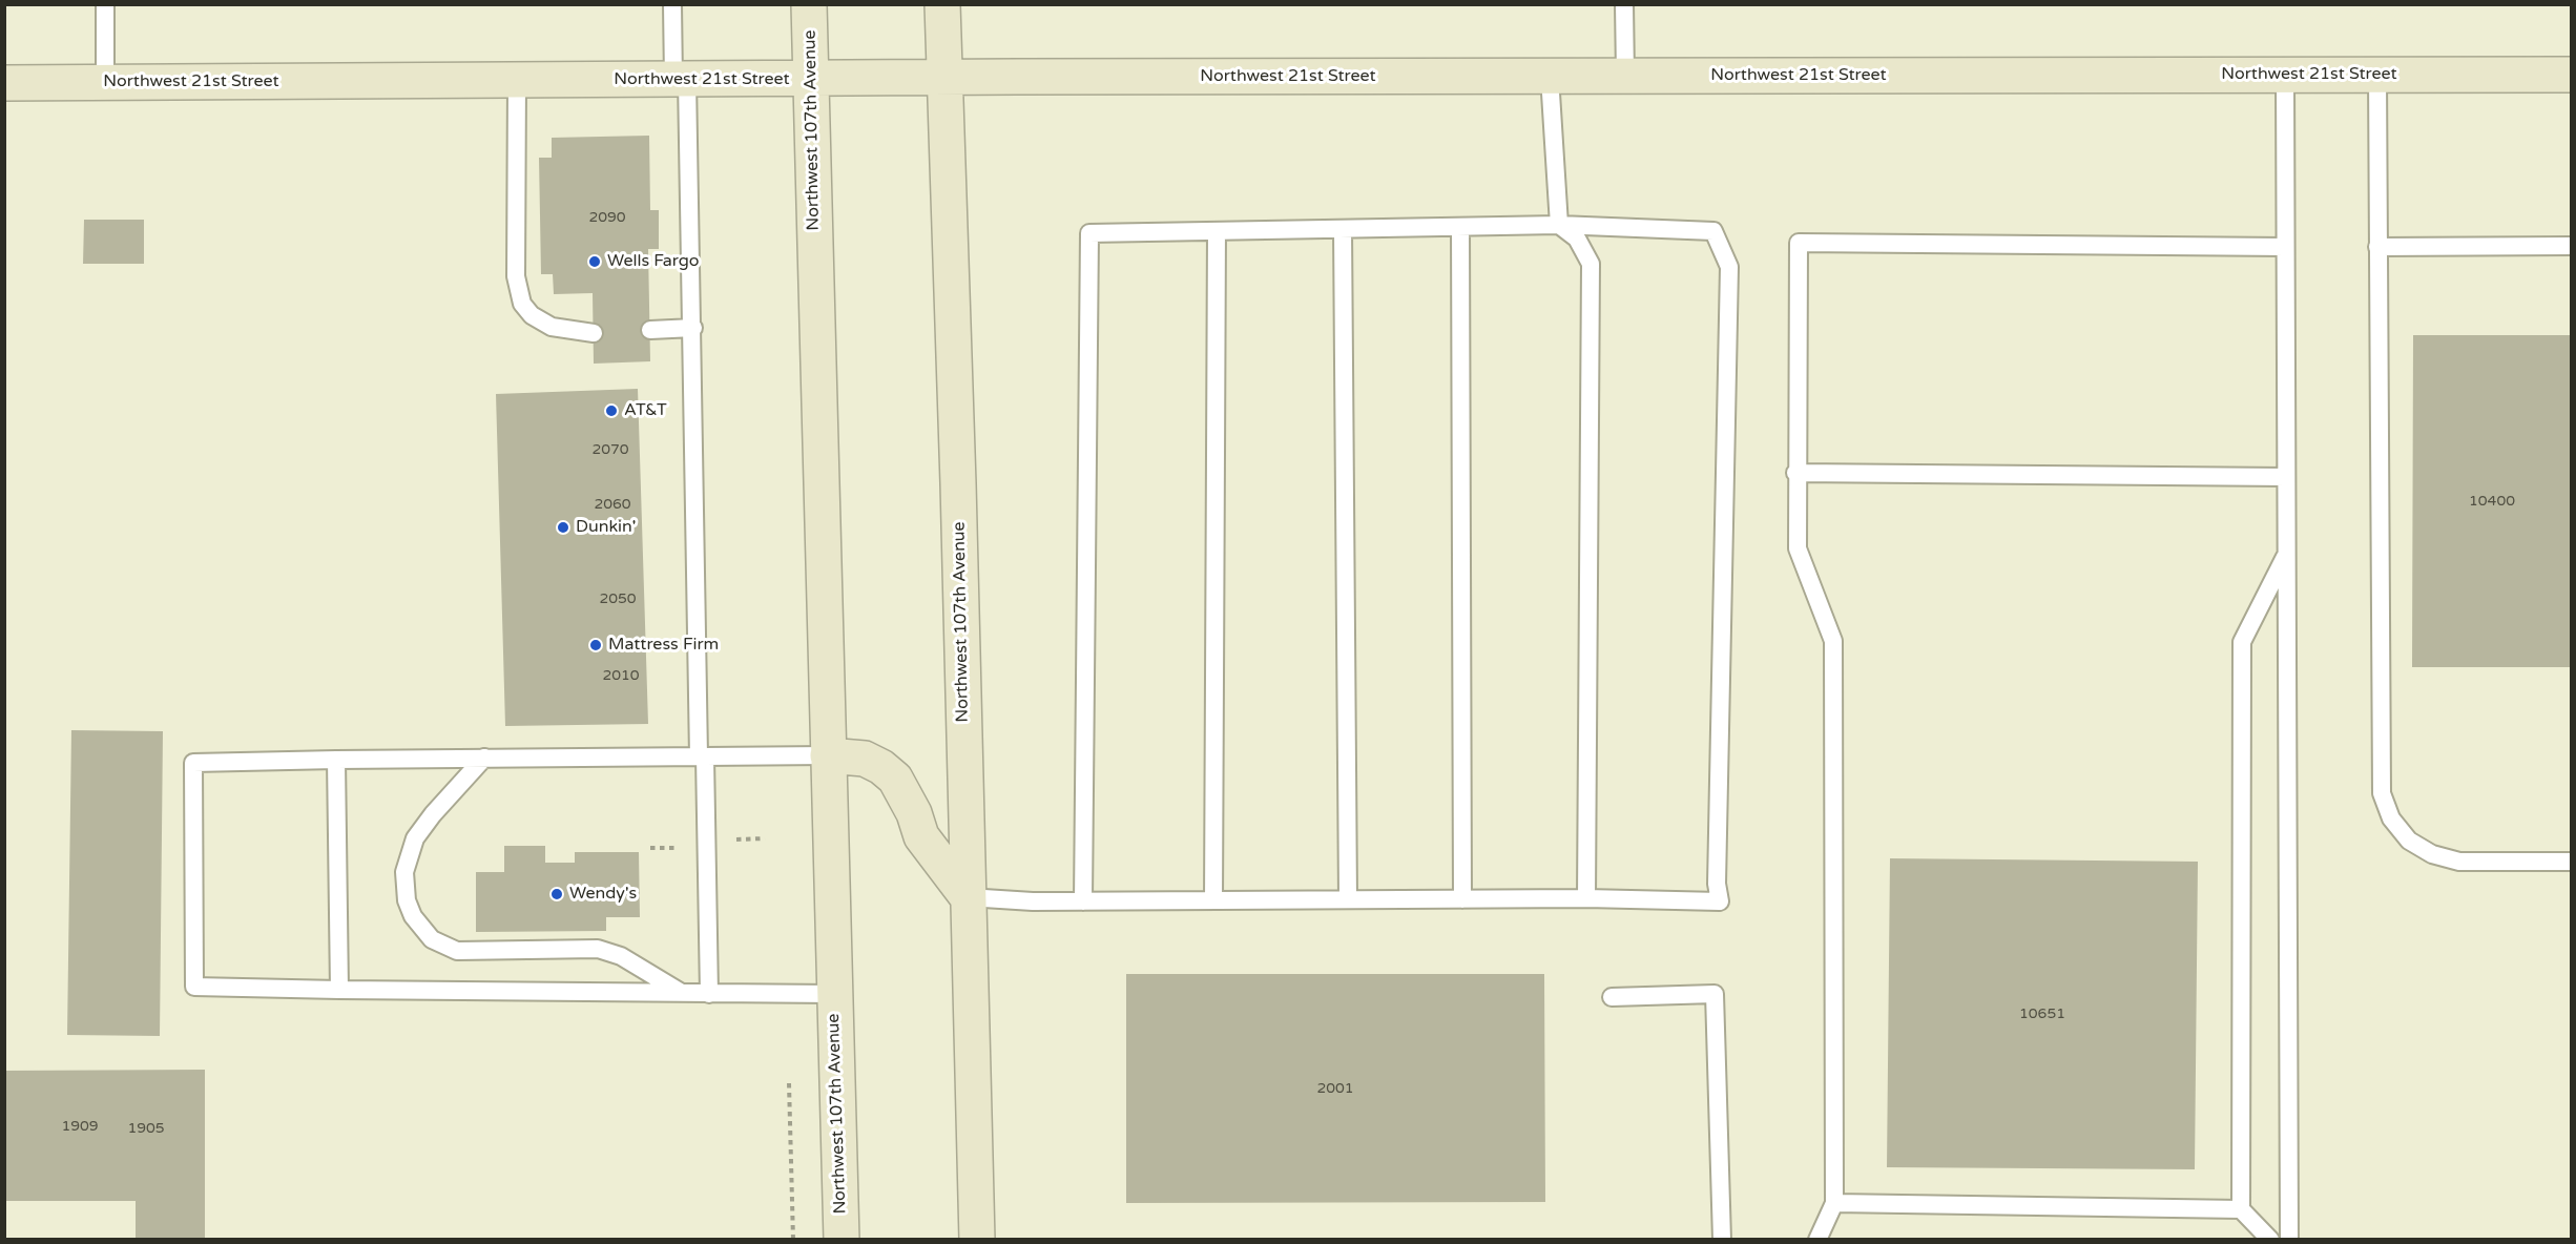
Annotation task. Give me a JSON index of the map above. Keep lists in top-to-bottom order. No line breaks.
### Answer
{"streets":{"main road":["Northwest 21st Street","Northwest 107th Avenue"]},"crossings":[["Northwest 21st Street","Northwest 107th Avenue"]],"places":["Wells Fargo","AT&T","Dunkin'","Mattress Firm","Wendy's"],"house_numbers":["2090","2070","10400","2060","2050","2010","10651","2001","1909","1905"]}
